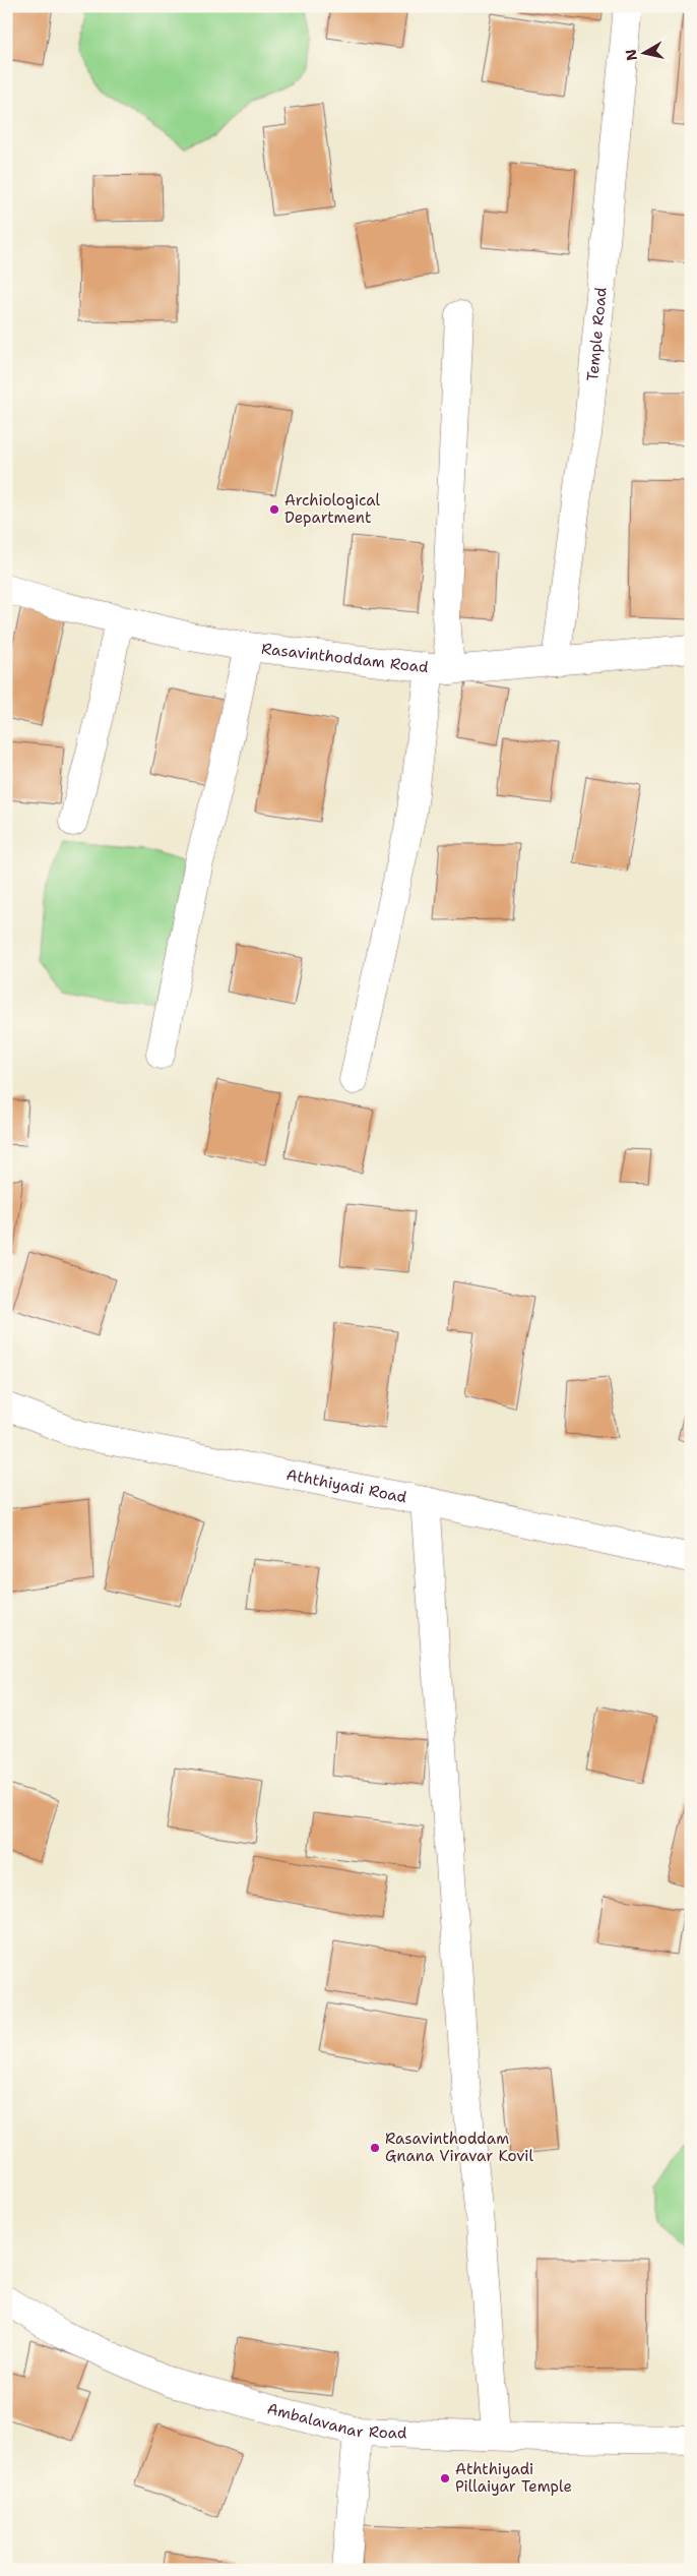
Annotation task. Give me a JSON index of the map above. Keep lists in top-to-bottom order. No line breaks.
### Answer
{"streets":{"street":["Temple Road","Rasavinthoddam Road","Aththiyadi Road","Ambalavanar Road"]},"crossings":[["Temple Road","Rasavinthoddam Road"]],"places":["Archiological Department","Rasavinthoddam Gnana Viravar Kovil","Aththiyadi Pillaiyar Temple"],"north":"left"}
